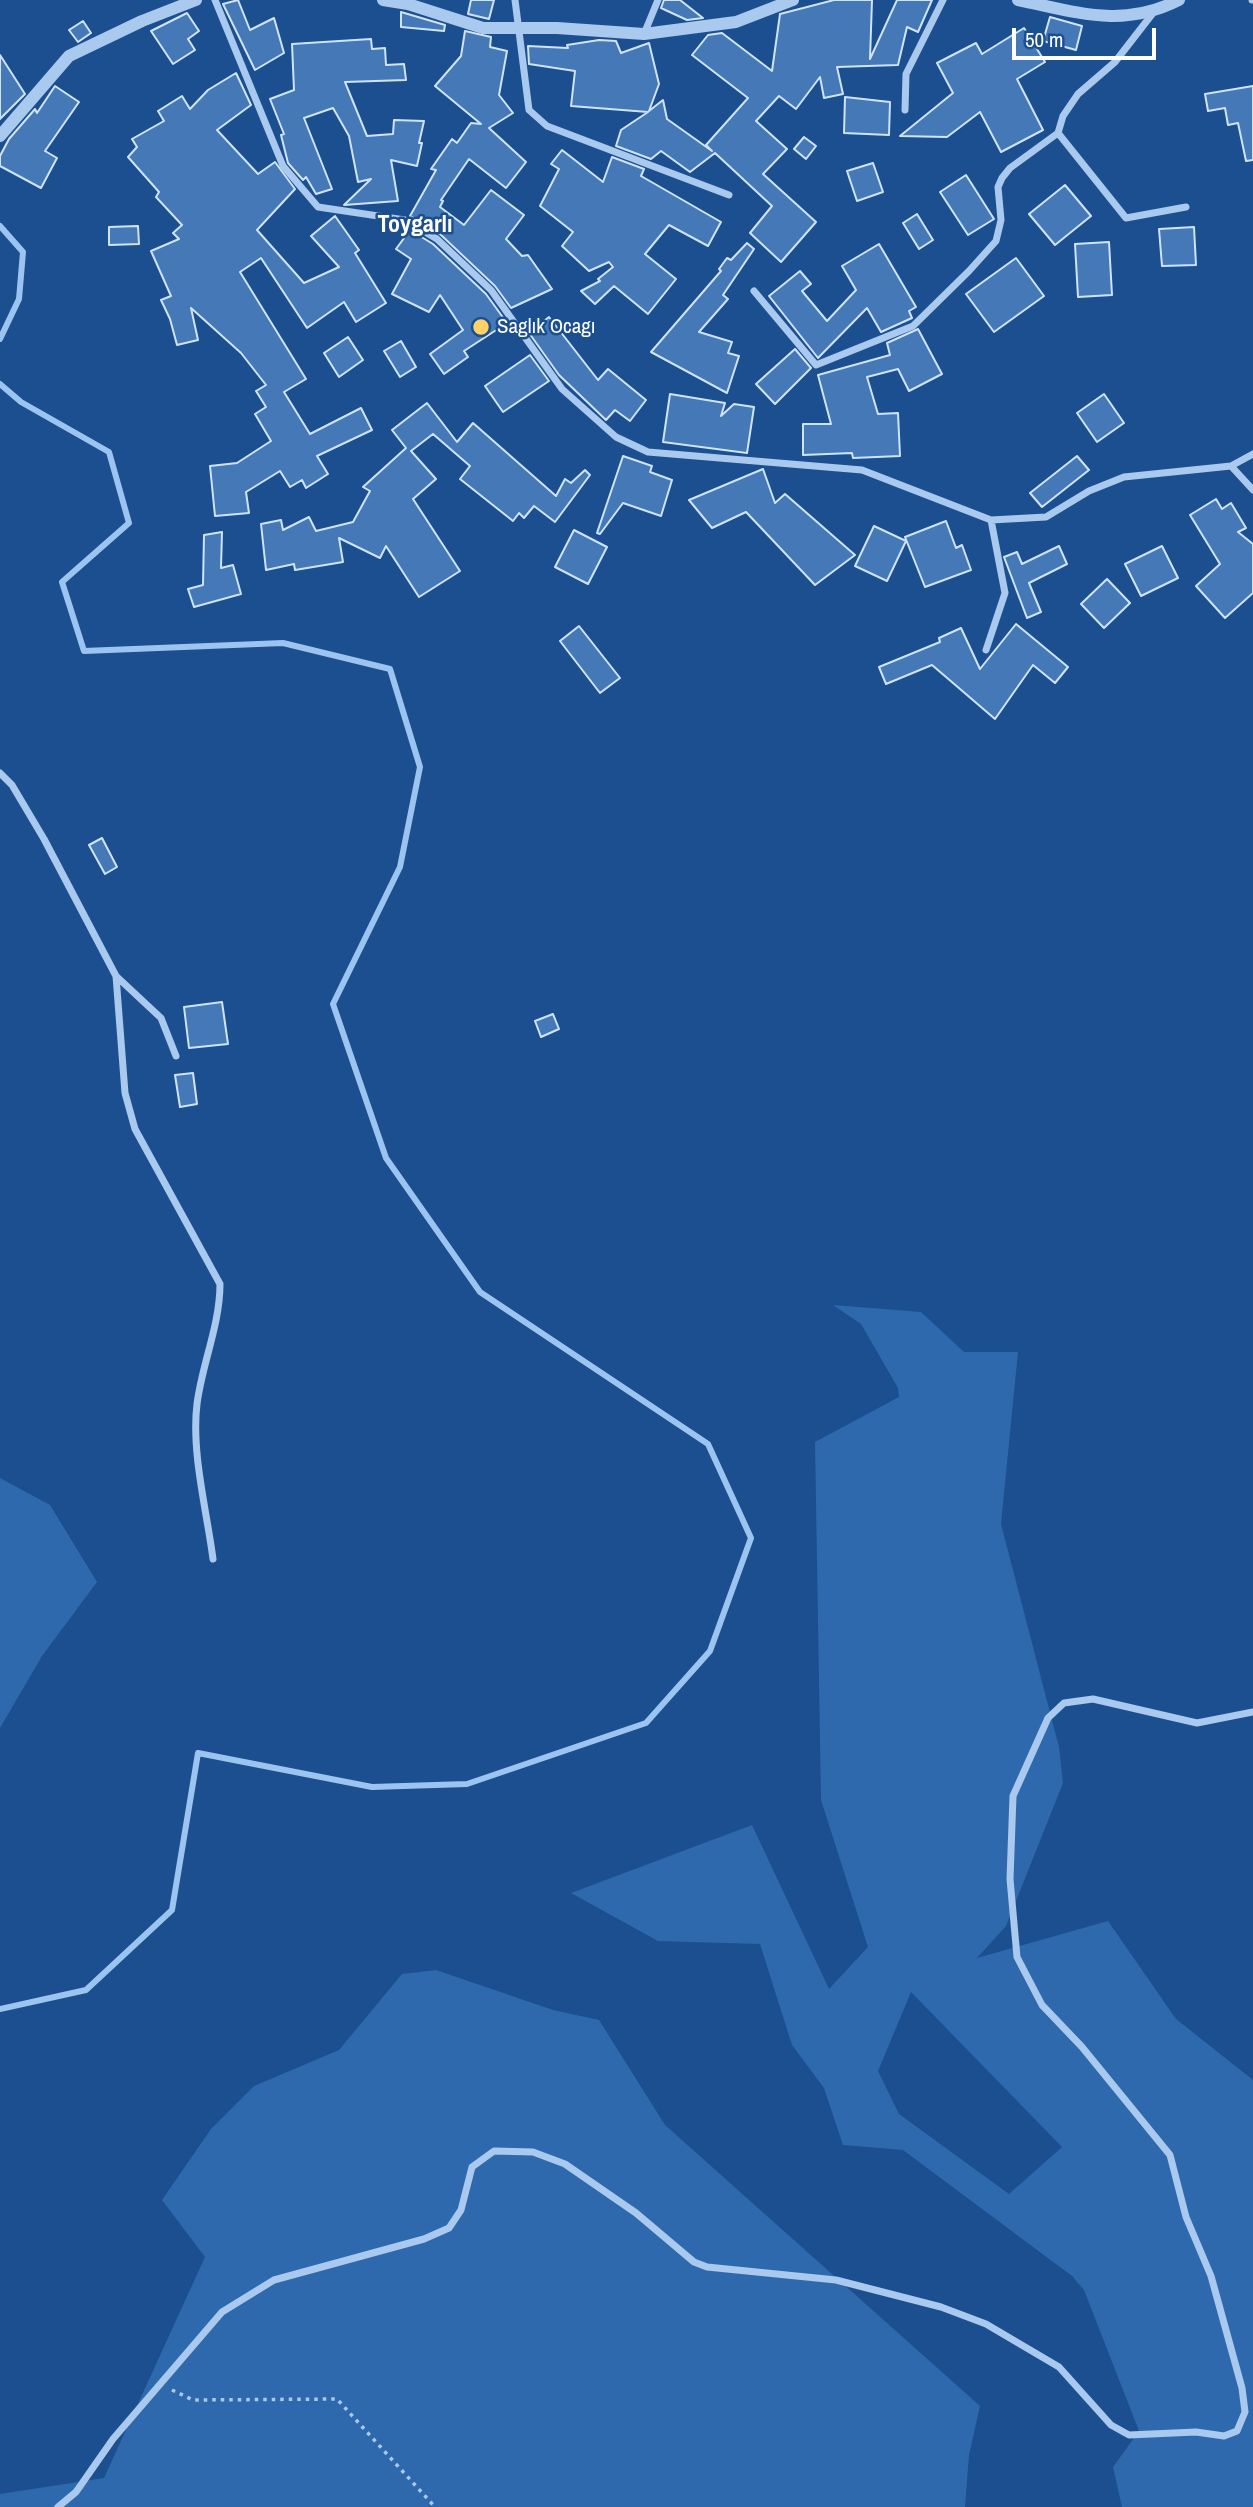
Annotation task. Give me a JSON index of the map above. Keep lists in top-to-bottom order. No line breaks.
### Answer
{"districts":["Toygarlı"],"places":["Saglık Ocagı"],"scale_bar":"50 m"}
